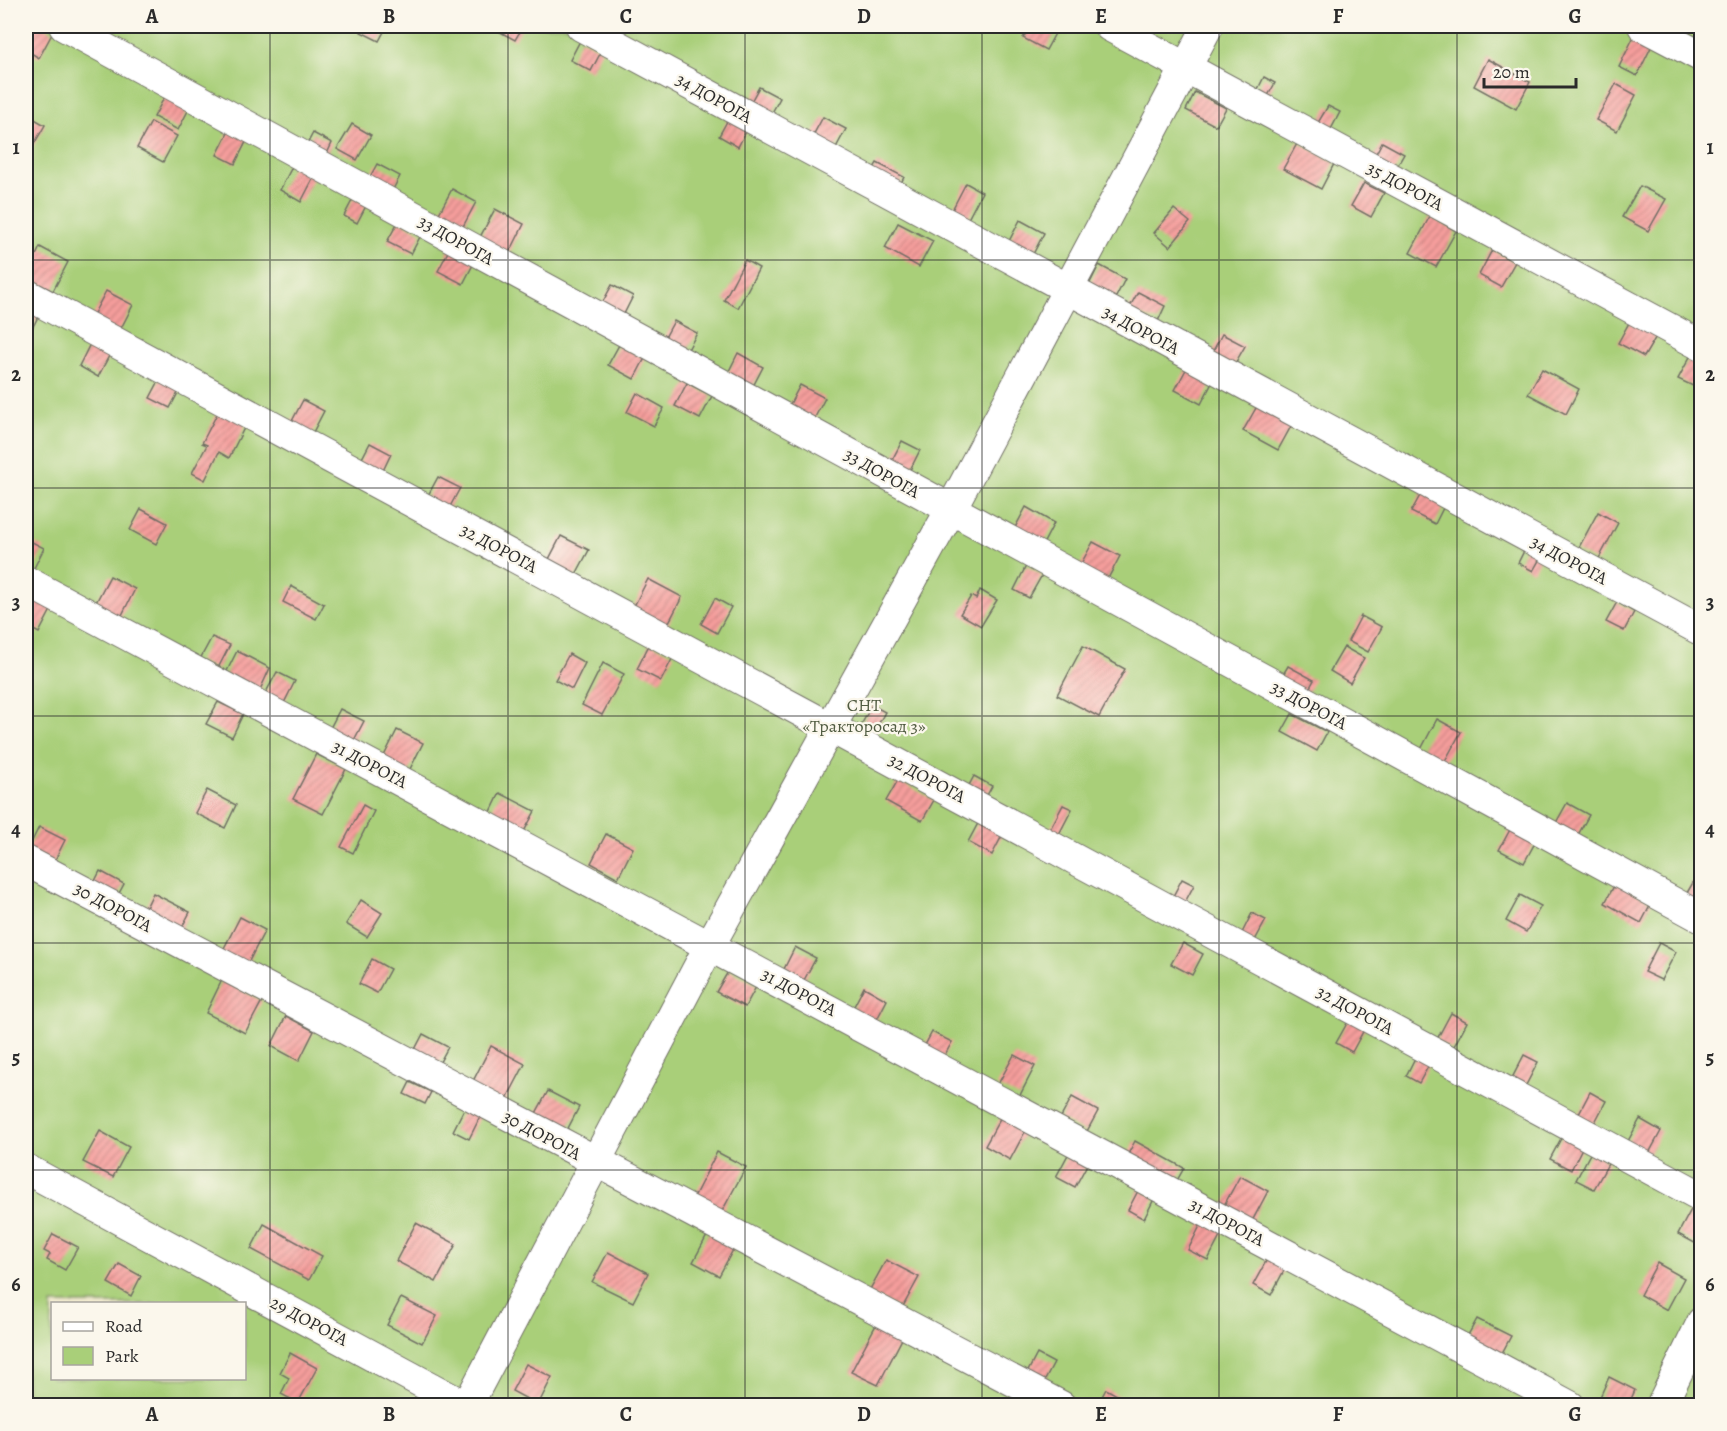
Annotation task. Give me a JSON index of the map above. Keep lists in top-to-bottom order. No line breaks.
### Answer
{"streets":{"street":["34 ДОРОГА","35 ДОРОГА","33 ДОРОГА","32 ДОРОГА","31 ДОРОГА","30 ДОРОГА","29 ДОРОГА"]},"parks":["СНТ «Тракторосад 3»"],"legend":["Road","Park"],"scale_bar":"20 m","grid":{"columns":["A","B","C","D","E","F","G"],"rows":["1","2","3","4","5","6"]}}
